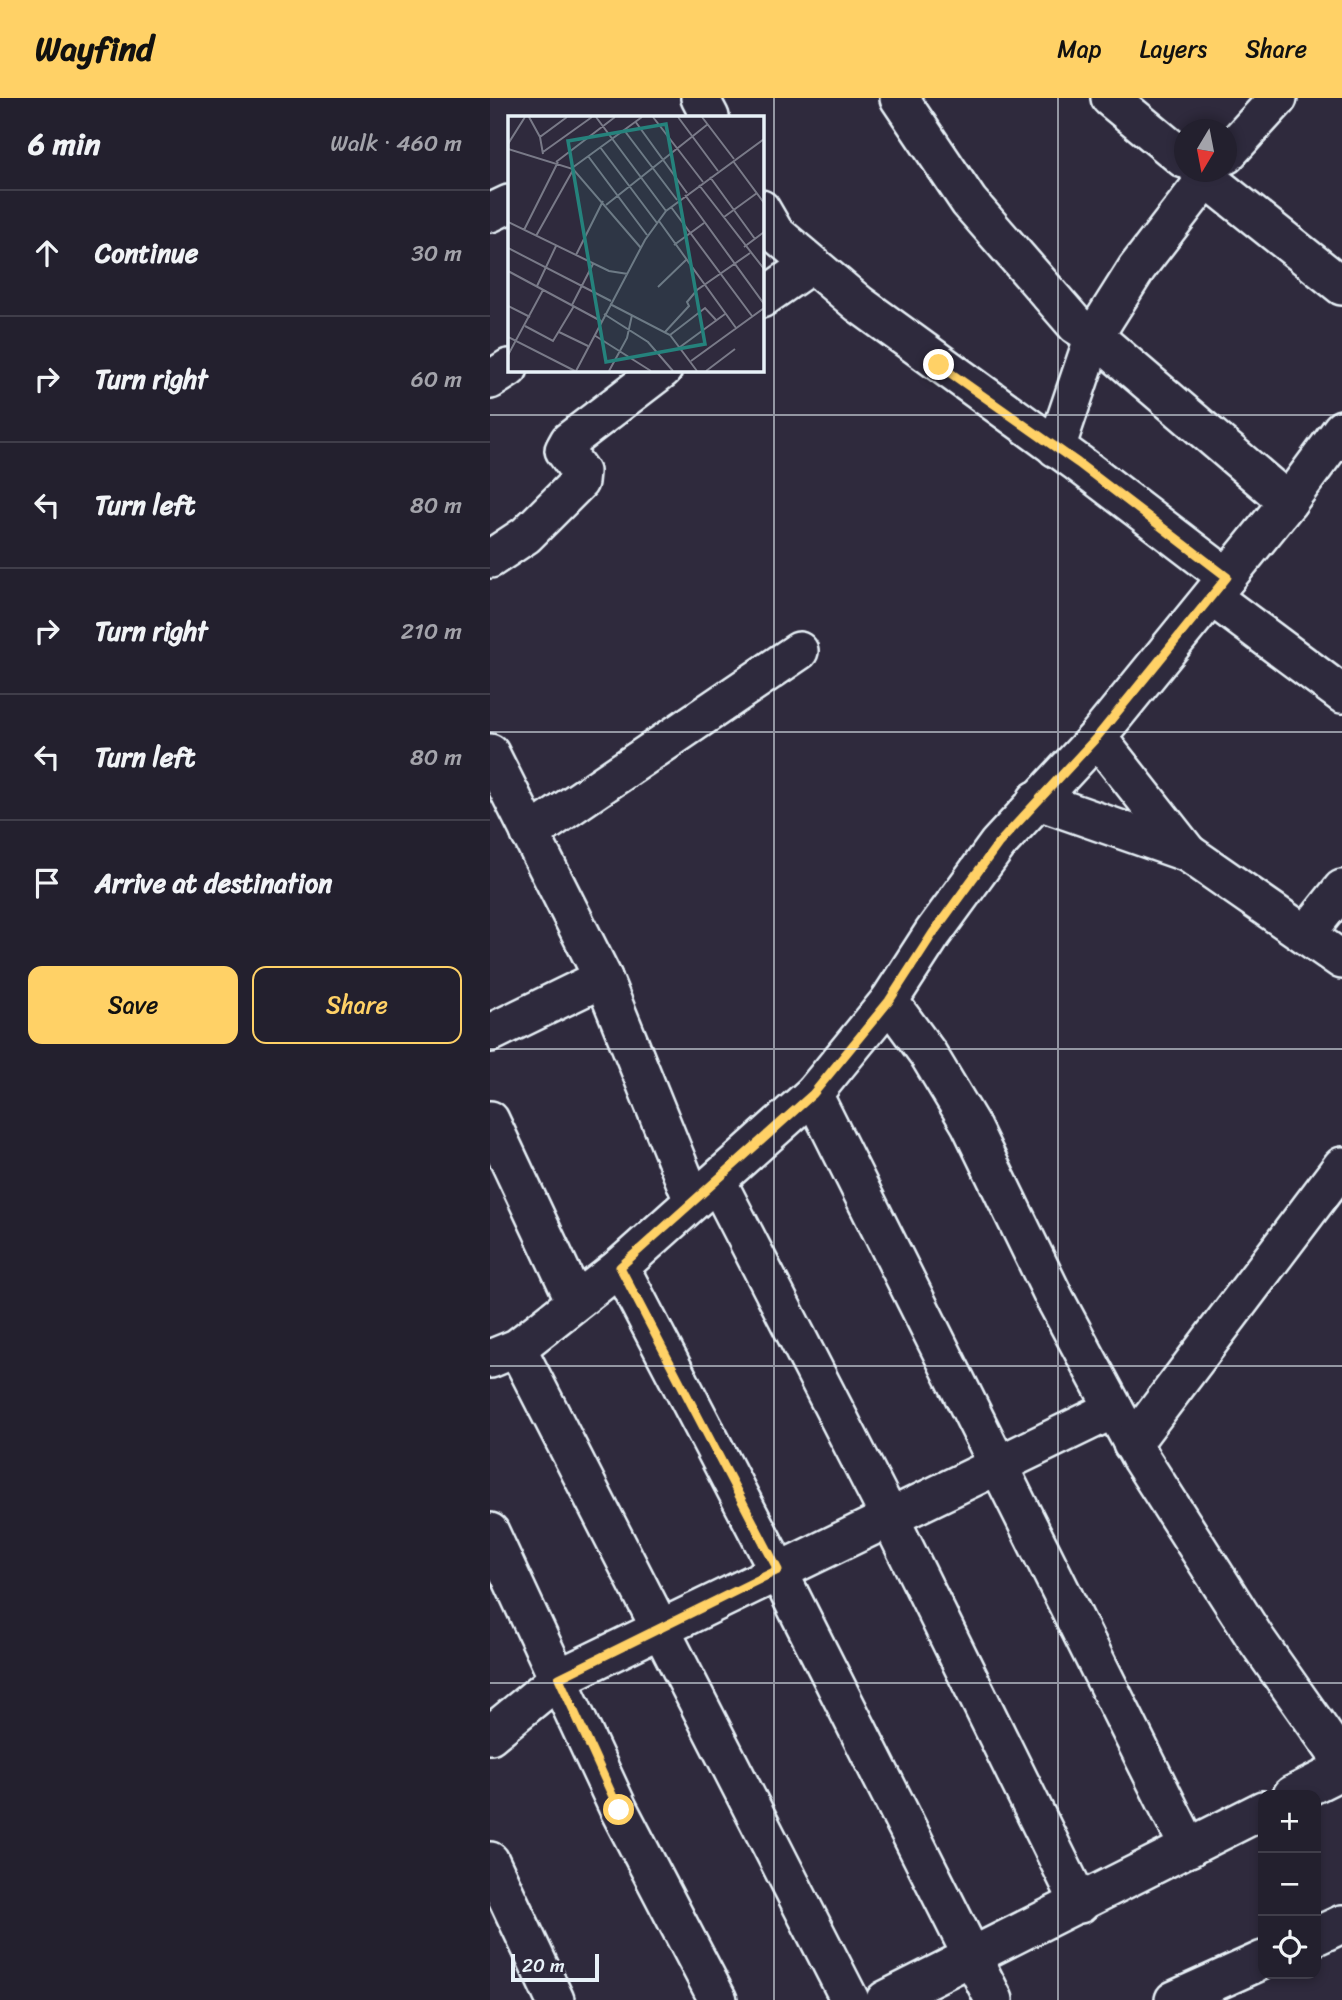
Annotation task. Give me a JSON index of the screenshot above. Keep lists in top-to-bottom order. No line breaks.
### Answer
{"scale_bar":"20 m","north":"bottom","page":{"header":"Wayfind","nav":["Map","Layers","Share"],"heading":["6 min","Walk · 460 m"],"list":[["Continue","30 m"],["Turn right","60 m"],["Turn left","80 m"],["Turn right","210 m"],["Turn left","80 m"],"Arrive at destination"],"buttons":["Save","Share"],"map_buttons":["+","−"],"scale":"20 m"}}
